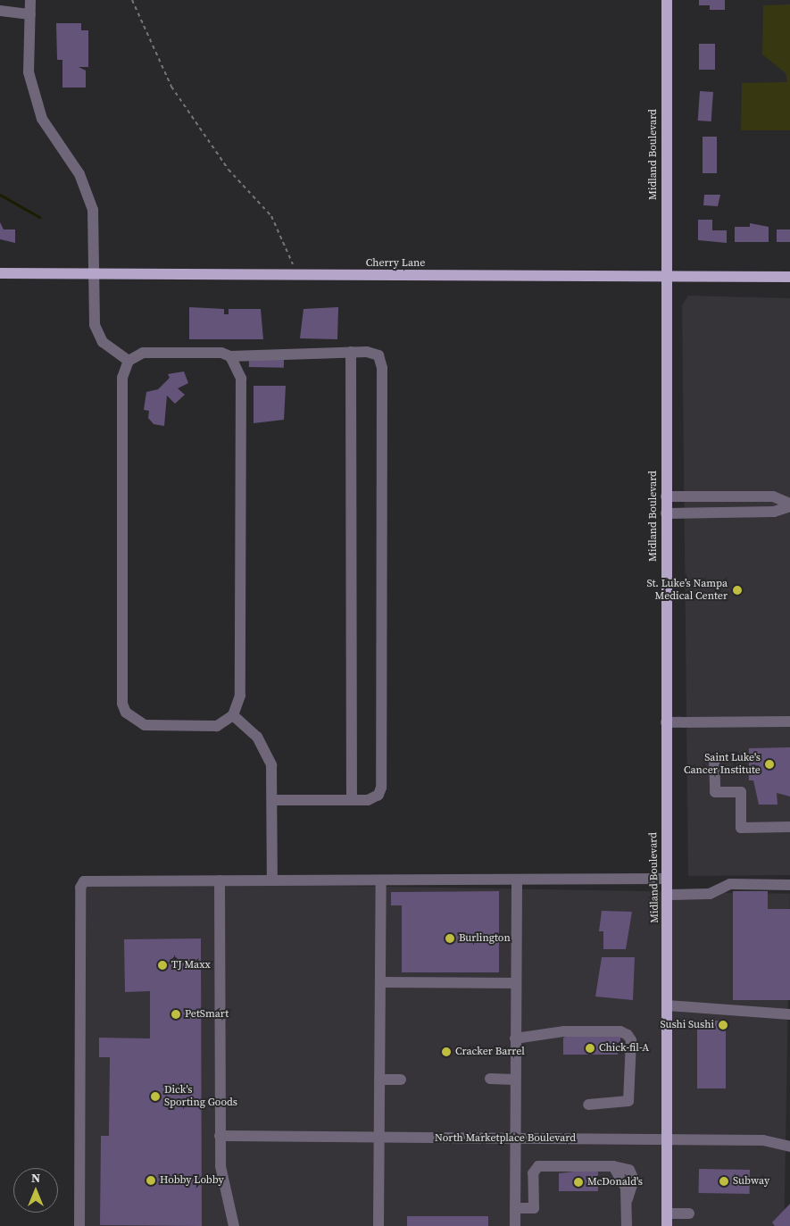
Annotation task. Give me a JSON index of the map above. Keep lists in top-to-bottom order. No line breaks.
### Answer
{"streets":{"main road":["Midland Boulevard","Cherry Lane"],"street":["North Marketplace Boulevard"]},"crossings":[["Midland Boulevard","Cherry Lane"],["Midland Boulevard","North Marketplace Boulevard"]],"places":["St. Luke’s Nampa Medical Center","Saint Luke's Cancer Institute","Burlington","TJ Maxx","PetSmart","Sushi Sushi","Chick-fil-A","Cracker Barrel","Dick's Sporting Goods","Hobby Lobby","Subway","McDonald's"],"north":"top"}
